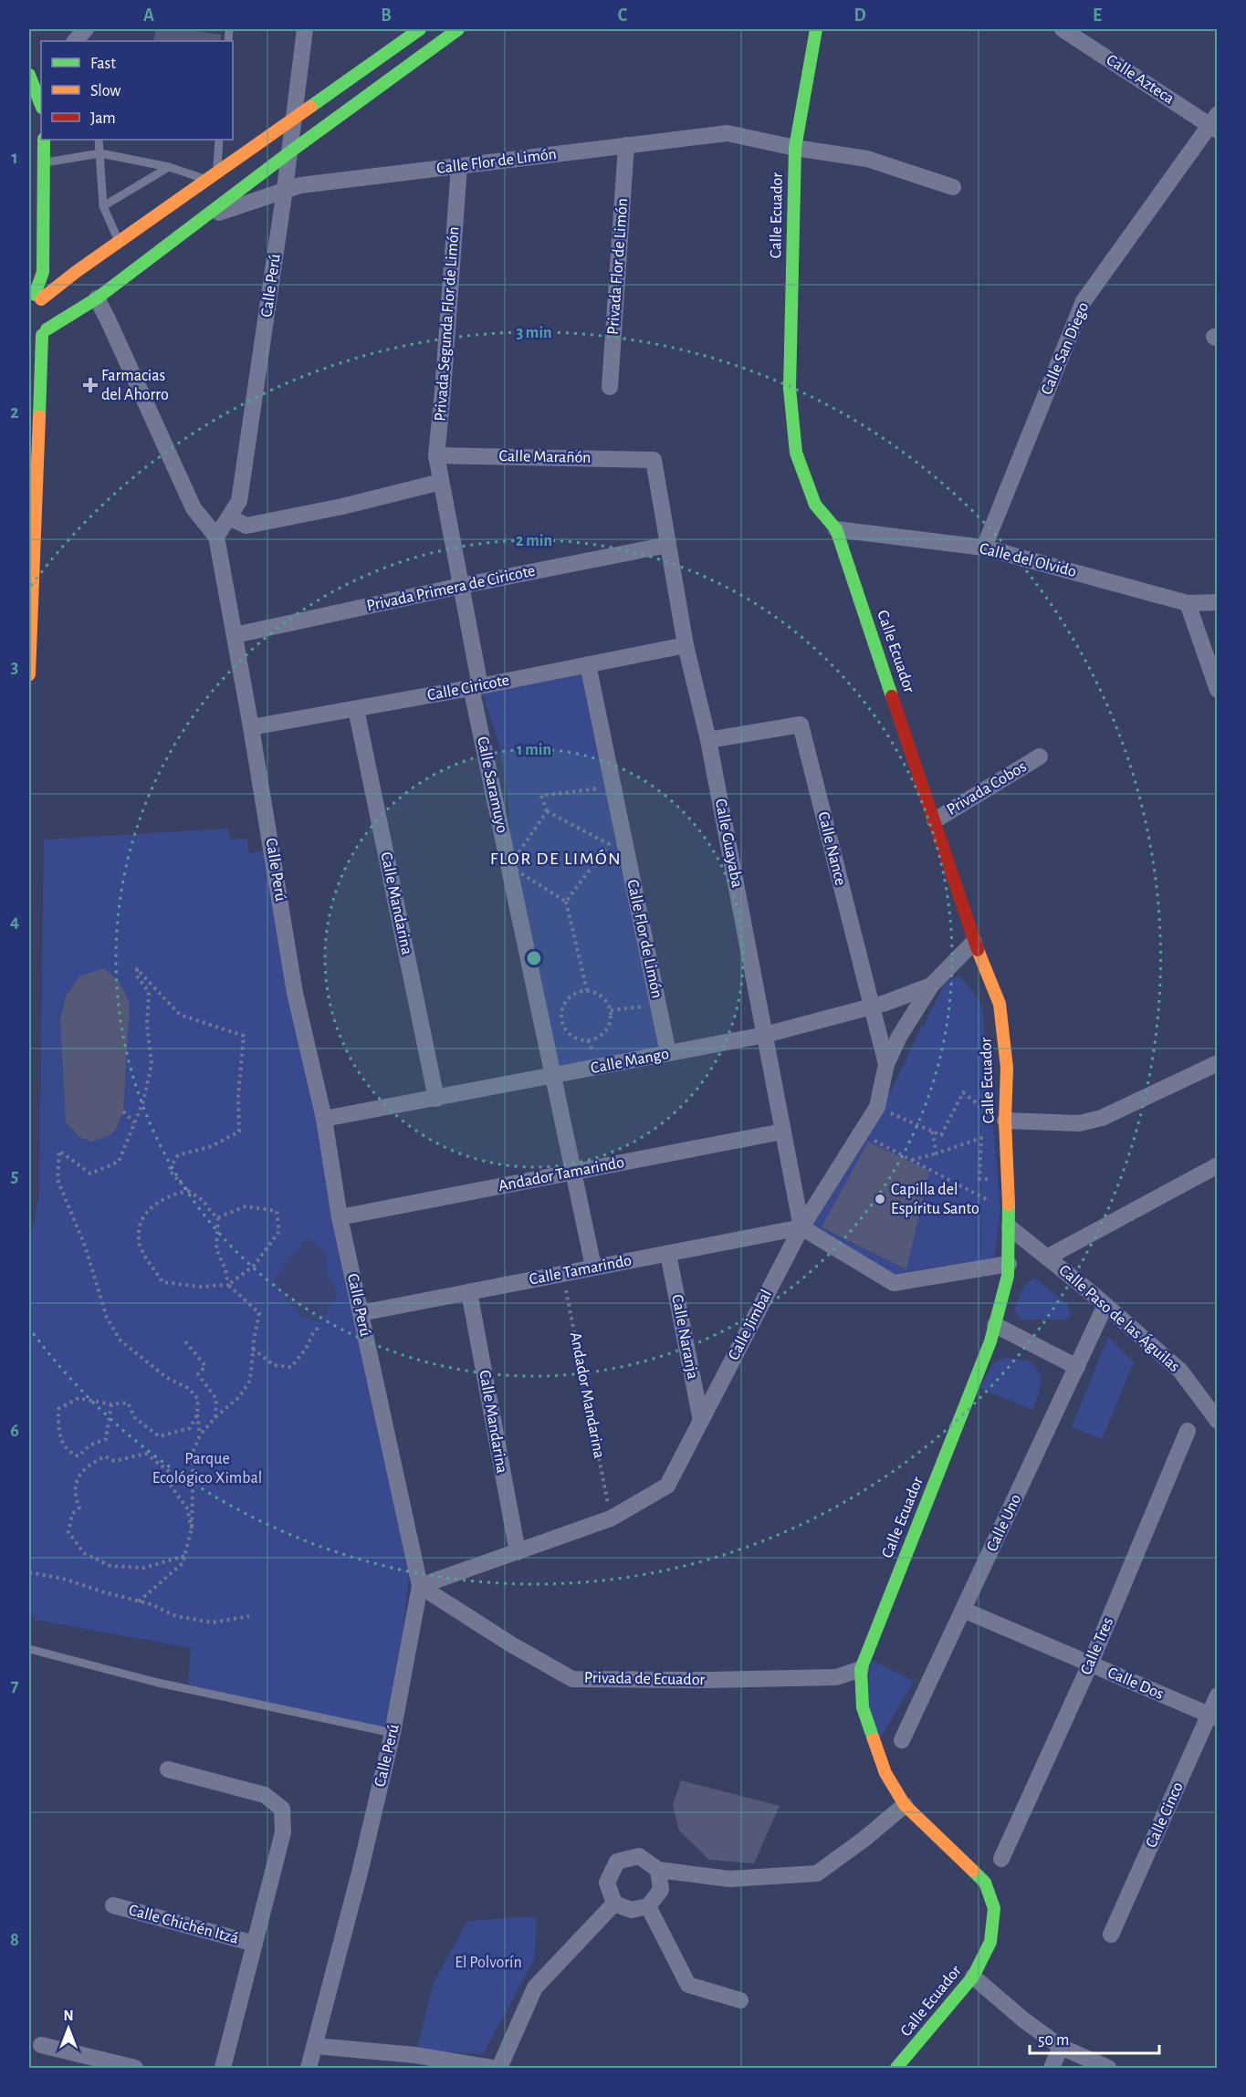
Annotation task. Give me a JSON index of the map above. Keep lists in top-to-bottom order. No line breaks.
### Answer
{"streets":{"street":["Calle Azteca","Calle Flor de Limón","Calle Ecuador","Privada Flor de Limón","Calle Perú","Privada Segunda Flor de Limón","Calle San Diego","Calle Marañón","Calle del Olvido","Privada Primera de Ciricote","Calle Ciricote","Calle Saramuyo","Privada Cobos","Calle Guayaba","Calle Nance","Calle Mandarina","Calle Mango","Andador Tamarindo","Calle Tamarindo","Calle Paso de las Águilas","Calle Jimbal","Calle Naranja","Calle Uno","Calle Tres","Privada de Ecuador","Calle Dos","Calle Cinco","Calle Chichén Itzá"],"path":["Andador Mandarina"]},"crossings":[["Calle Azteca","Calle San Diego"],["Calle Flor de Limón","Calle Ecuador"],["Calle Flor de Limón","Privada Flor de Limón"],["Calle Flor de Limón","Calle Perú"],["Calle Flor de Limón","Privada Segunda Flor de Limón"],["Calle Flor de Limón","Calle Ciricote"],["Calle Flor de Limón","Calle Mango"],["Calle Ecuador","Calle del Olvido"],["Calle Ecuador","Privada Cobos"],["Calle Ecuador","Calle Paso de las Águilas"],["Calle Ecuador","Calle Jimbal"],["Calle Ecuador","Privada de Ecuador"],["Calle Perú","Privada Primera de Ciricote"],["Calle Perú","Calle Ciricote"],["Calle Perú","Calle Mango"],["Calle Perú","Andador Tamarindo"],["Calle Perú","Calle Tamarindo"],["Calle Perú","Calle Jimbal"],["Calle Perú","Privada de Ecuador"],["Privada Segunda Flor de Limón","Calle Marañón"],["Privada Segunda Flor de Limón","Privada Primera de Ciricote"],["Privada Segunda Flor de Limón","Calle Saramuyo"],["Calle San Diego","Calle del Olvido"],["Calle Marañón","Calle Guayaba"],["Privada Primera de Ciricote","Calle Saramuyo"],["Privada Primera de Ciricote","Calle Guayaba"],["Calle Ciricote","Calle Saramuyo"],["Calle Ciricote","Calle Guayaba"],["Calle Ciricote","Calle Mandarina"],["Calle Saramuyo","Calle Mango"],["Calle Guayaba","Calle Nance"],["Calle Guayaba","Calle Mango"],["Calle Guayaba","Andador Tamarindo"],["Calle Guayaba","Calle Tamarindo"],["Calle Guayaba","Calle Jimbal"],["Calle Nance","Calle Mango"],["Calle Nance","Calle Jimbal"],["Calle Mandarina","Calle Mango"],["Calle Mandarina","Calle Tamarindo"],["Calle Mandarina","Calle Jimbal"],["Calle Mango","Calle Jimbal"],["Calle Tamarindo","Calle Jimbal"],["Calle Tamarindo","Calle Naranja"],["Calle Tamarindo","Andador Mandarina"],["Calle Paso de las Águilas","Calle Uno"],["Calle Jimbal","Calle Naranja"],["Calle Jimbal","Andador Mandarina"],["Calle Jimbal","Privada de Ecuador"],["Calle Uno","Calle Dos"],["Calle Tres","Calle Dos"],["Calle Dos","Calle Cinco"]],"districts":["FLOR DE LIMÓN"],"parks":["Parque Ecológico Ximbal","El Polvorín"],"places":{"health":["Farmacias del Ahorro"],"other":["Capilla del Espíritu Santo"]},"legend":["Fast","Slow","Jam"],"scale_bar":"50 m","north":"top","grid":{"columns":["A","B","C","D","E"],"rows":["1","2","3","4","5","6","7","8"]},"rings":["3 min","2 min","1 min"]}
